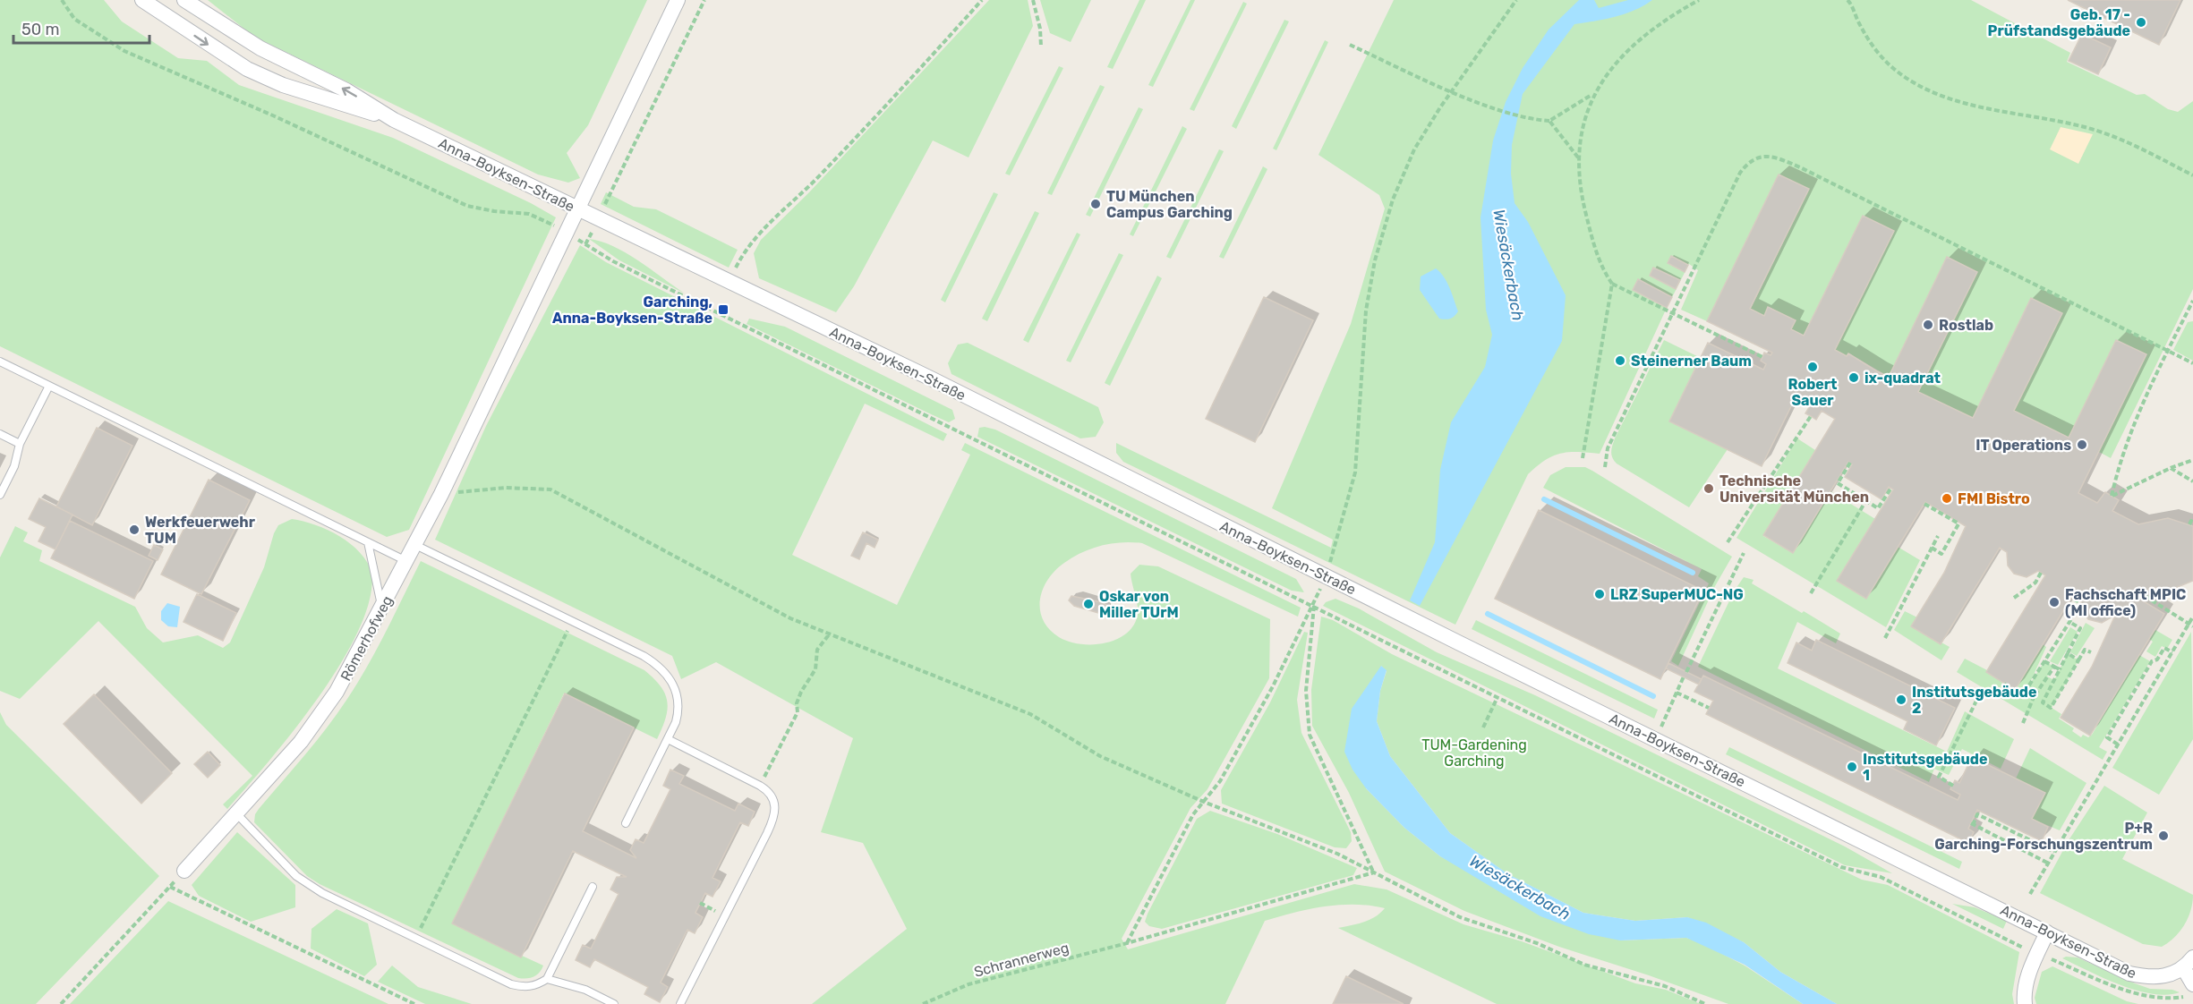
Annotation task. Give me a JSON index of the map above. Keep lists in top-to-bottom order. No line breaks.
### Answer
{"streets":{"street":["Anna-Boyksen-Straße","Römerhofweg"],"path":["Schrannerweg"]},"crossings":[["Anna-Boyksen-Straße","Römerhofweg"]],"water":["Wiesäckerbach"],"parks":["TUM-Gardening Garching"],"places":{"other":["Geb. 17 - Prüfstandsgebäude","TU München Campus Garching","Rostlab","Steinerner Baum","Robert Sauer","ix-quadrat","IT Operations","Technische Universität München","FMI Bistro","Werkfeuerwehr TUM","LRZ SuperMUC-NG","Fachschaft MPIC (MI office)","Oskar von Miller TUrM","Institutsgebäude 2","Institutsgebäude 1","P+R Garching-Forschungszentrum"],"transit":["Garching, Anna-Boyksen-Straße"]},"scale_bar":"50 m"}
